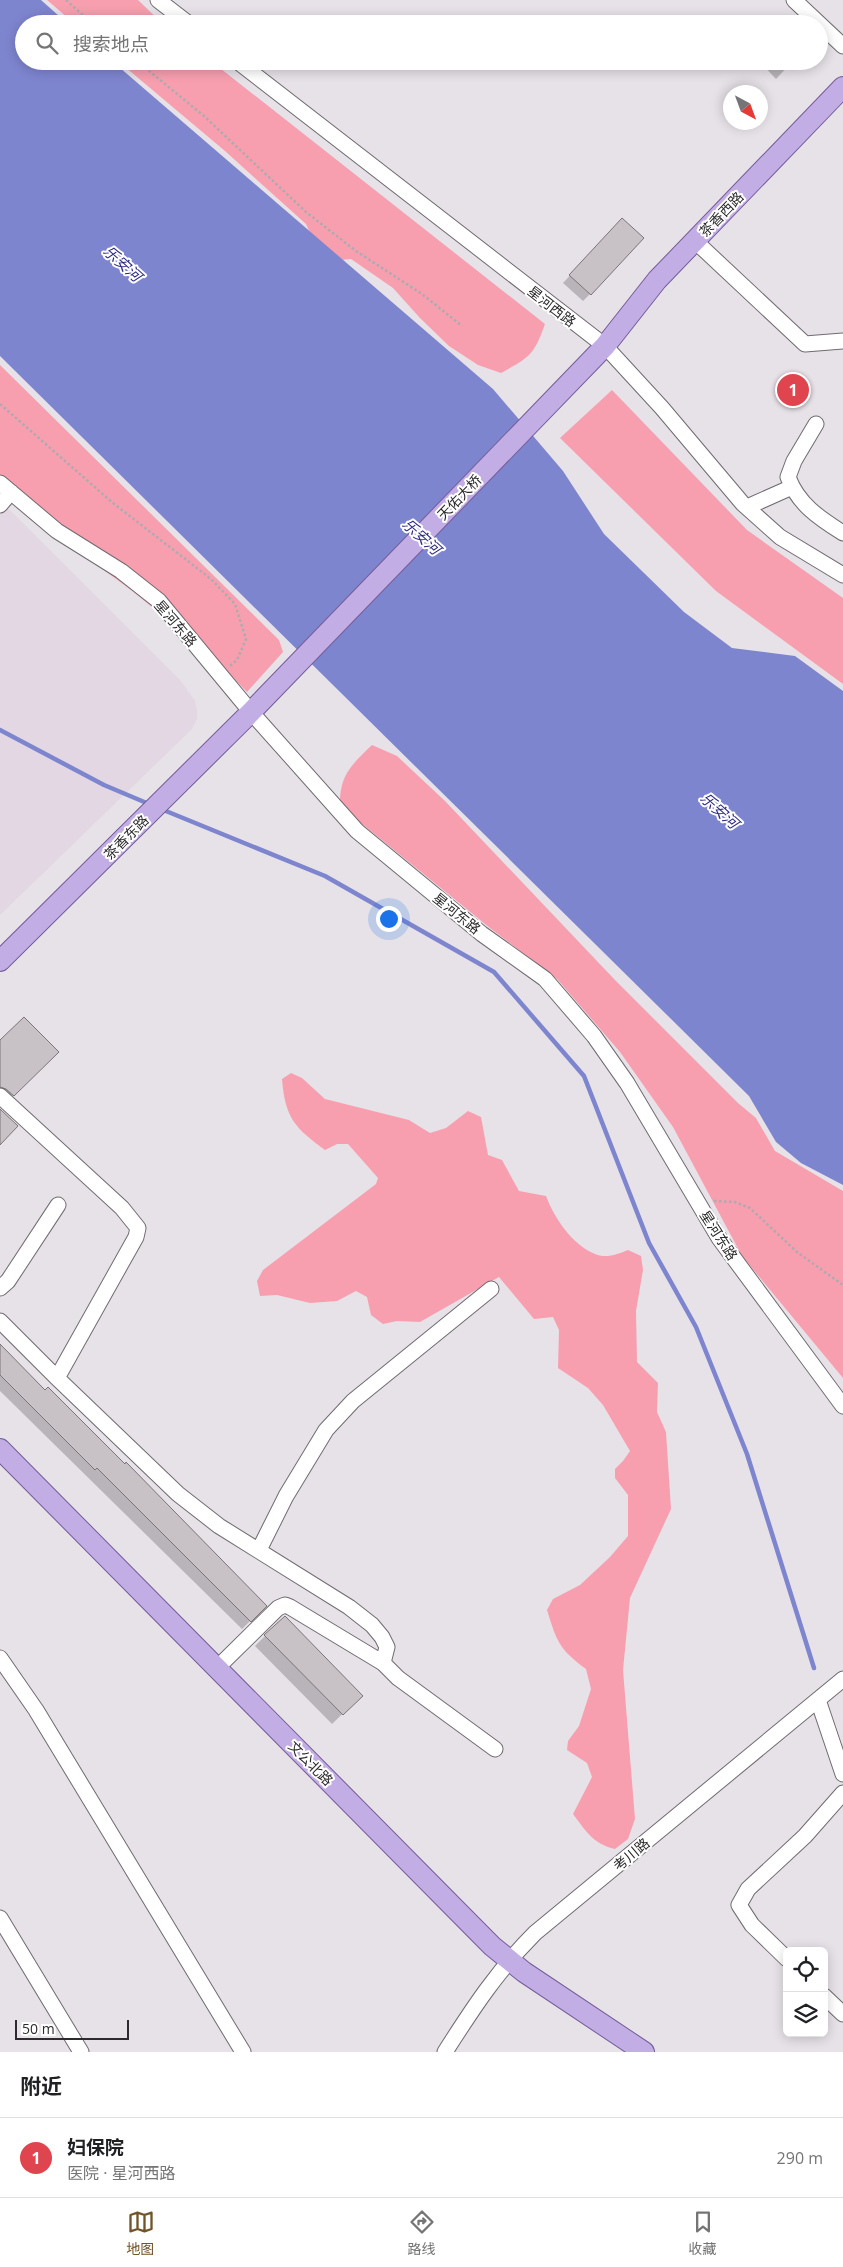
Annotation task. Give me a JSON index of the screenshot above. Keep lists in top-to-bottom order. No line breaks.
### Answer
{"streets":{"main road":["茶香西路","天佑大桥","茶香东路","文公北路"],"street":["星河西路","星河东路","考川路"]},"crossings":[["茶香西路","星河西路"],["茶香西路","天佑大桥"],["星河西路","天佑大桥"],["天佑大桥","星河东路"],["天佑大桥","茶香东路"],["星河东路","茶香东路"],["文公北路","考川路"]],"water":["乐安河"],"scale_bar":"50 m","north":"bottom right","page":{"search":"搜索地点","pins":"1","scale":"50 m","heading":"附近","list":[{"mark":"1","name":"妇保院","note":"医院 · 星河西路","value":"290 m"}],"nav":["地图","路线","收藏"]}}
